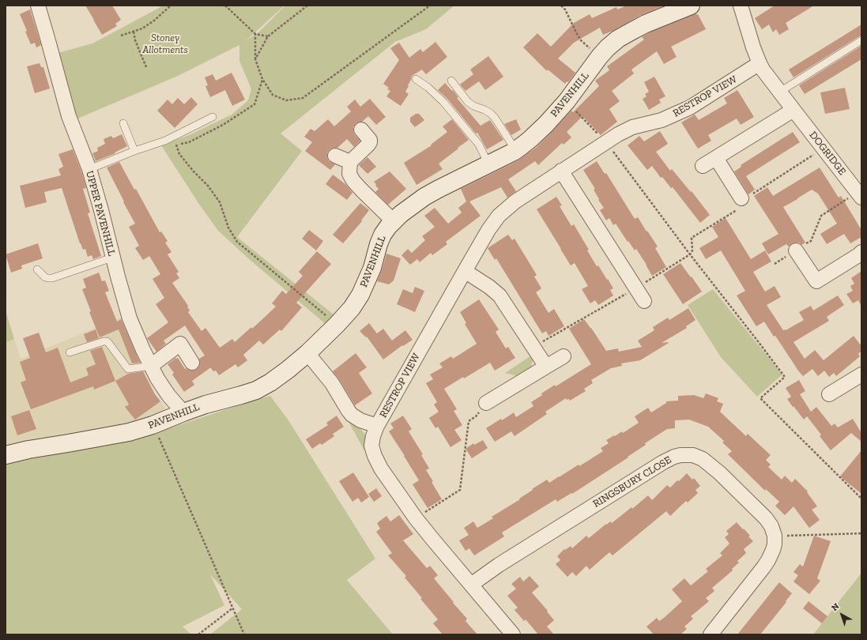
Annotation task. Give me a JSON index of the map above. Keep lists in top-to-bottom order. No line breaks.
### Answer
{"streets":{"street":["PAVENHILL","RESTROP VIEW","DOGRIDGE","UPPER PAVENHILL","RINGSBURY CLOSE"]},"crossings":[["PAVENHILL","RESTROP VIEW"],["PAVENHILL","UPPER PAVENHILL"],["RESTROP VIEW","DOGRIDGE"]],"parks":["Stoney Allotments"],"north":"top left"}
